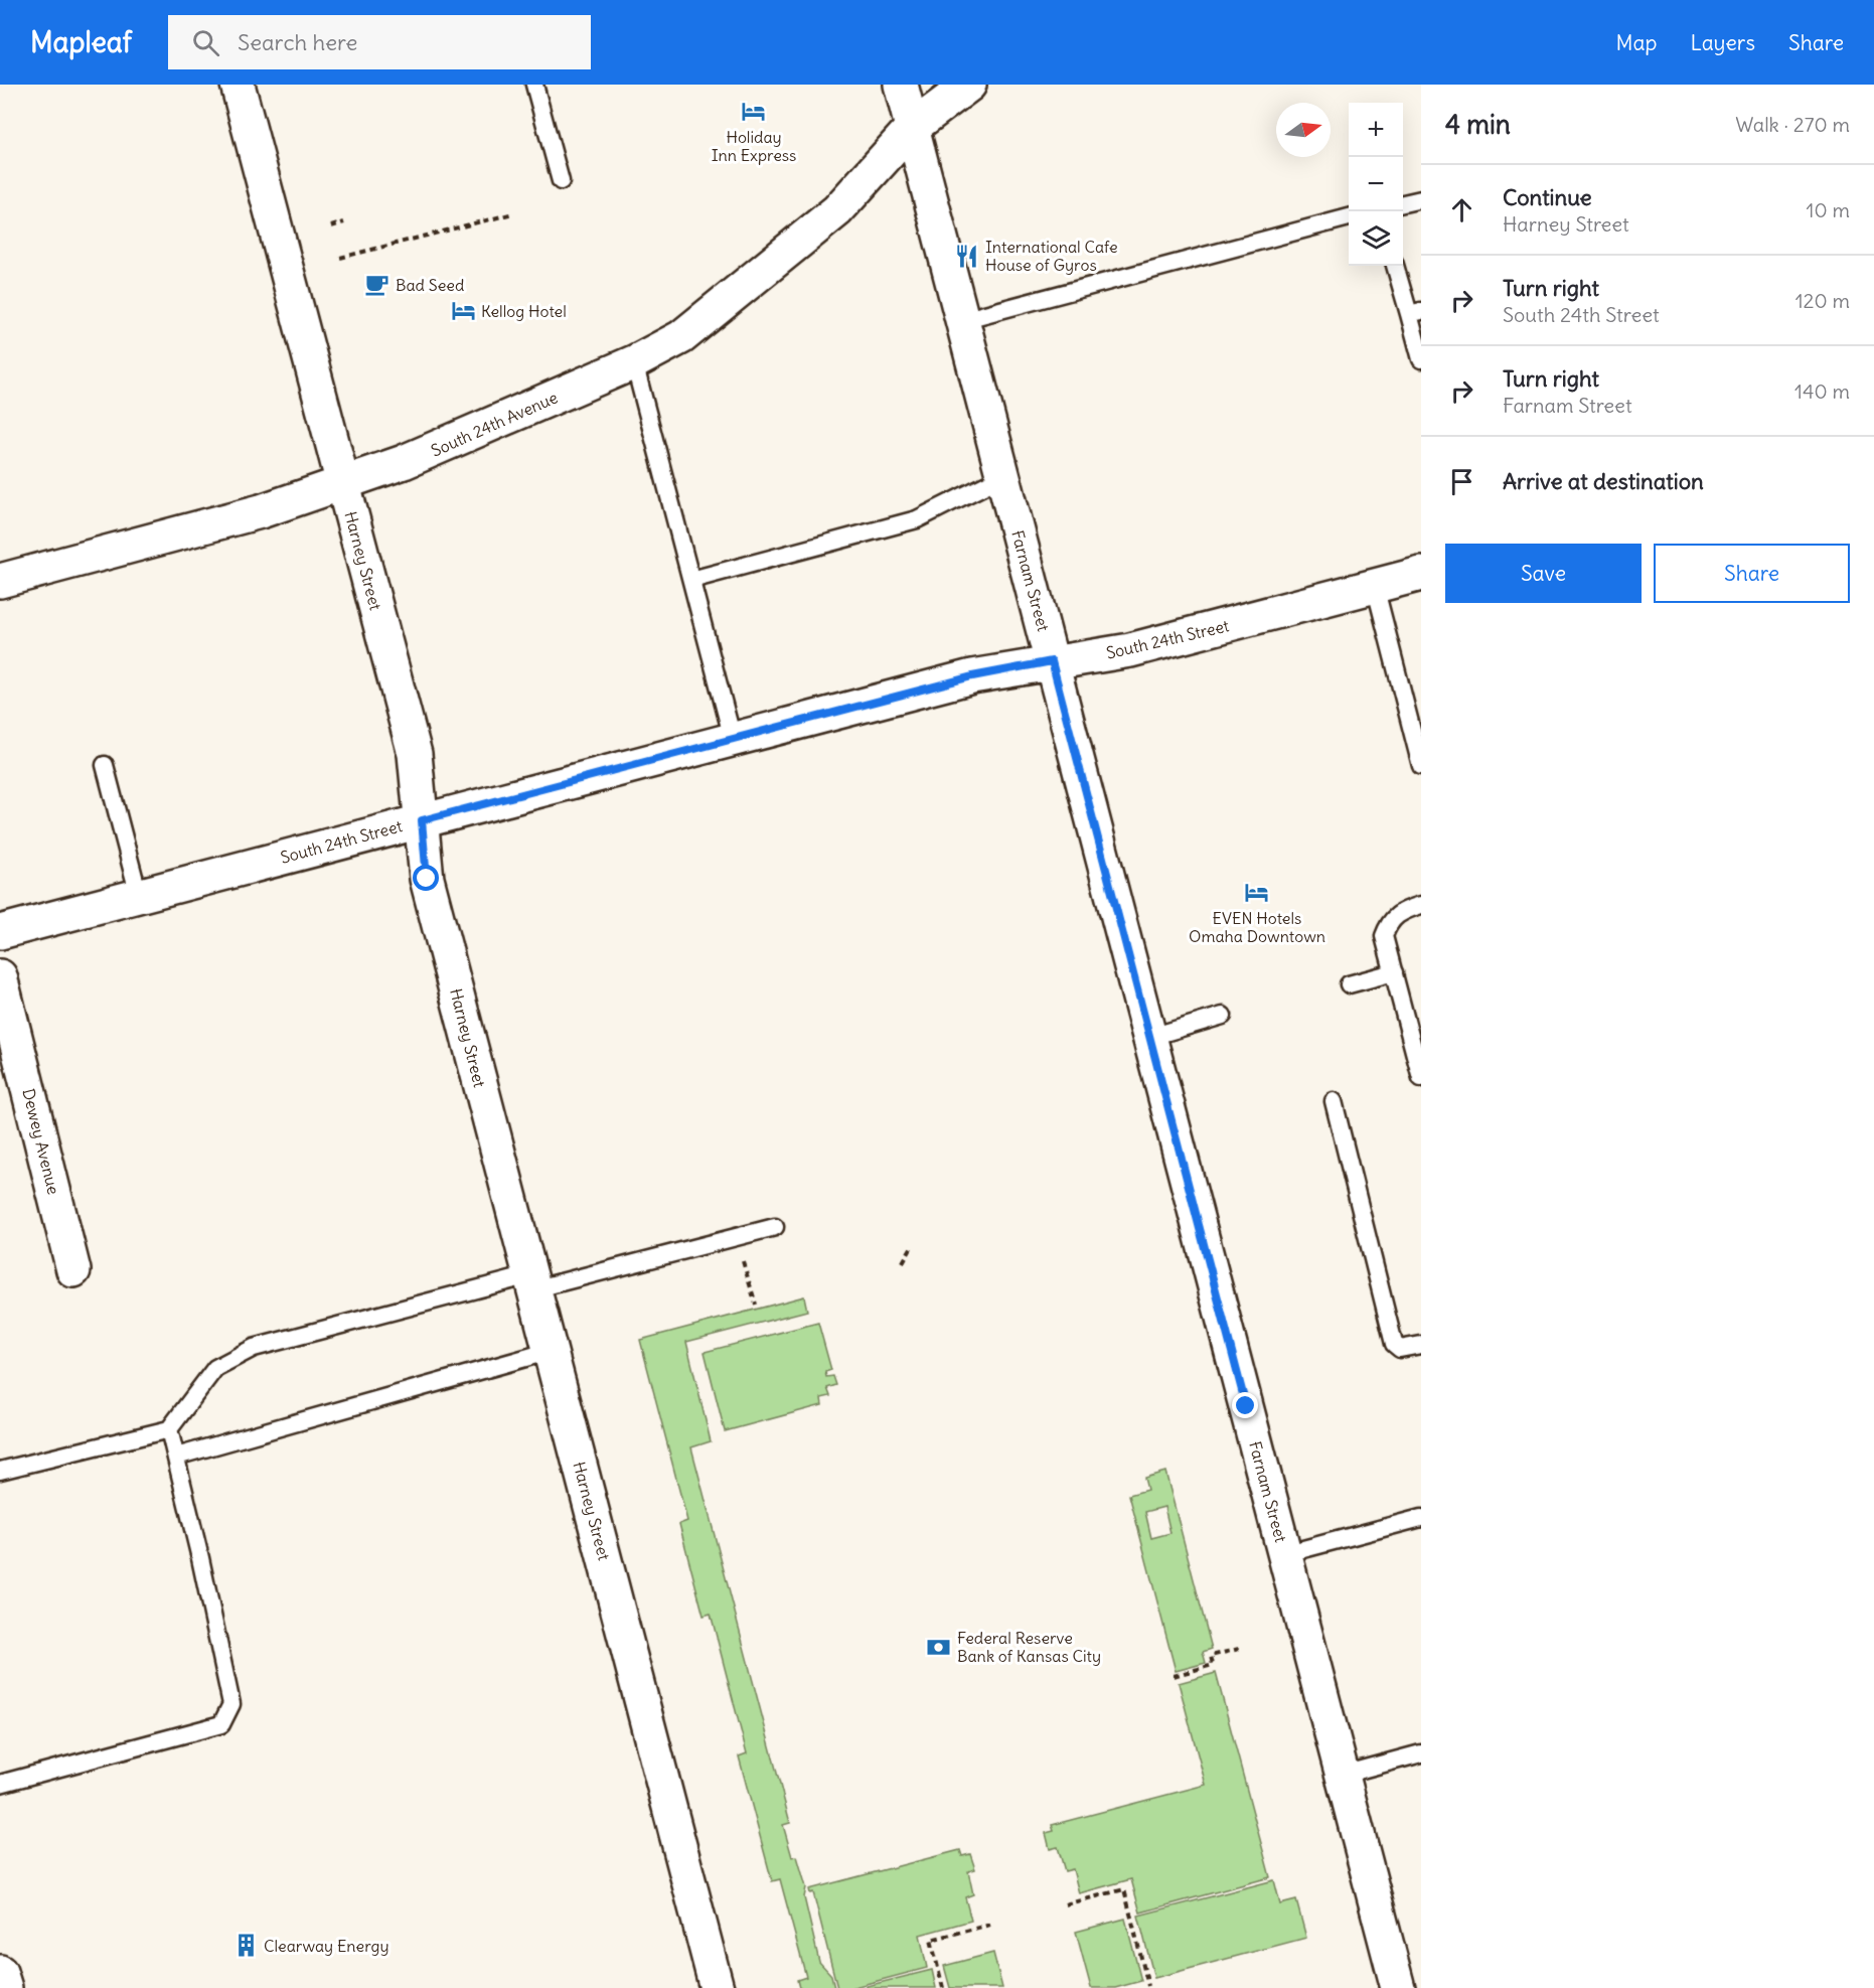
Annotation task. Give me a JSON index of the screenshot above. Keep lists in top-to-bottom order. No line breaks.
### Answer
{"streets":{"main road":["South 24th Avenue","Harney Street","Farnam Street","South 24th Street","Dewey Avenue"]},"crossings":[["South 24th Avenue","Harney Street"],["South 24th Avenue","Farnam Street"],["Harney Street","South 24th Street"],["Farnam Street","South 24th Street"]],"places":{"hotel":["Holiday Inn Express","Kellog Hotel","EVEN Hotels Omaha Downtown"],"restaurant":["International Cafe House of Gyros"],"cafe":["Bad Seed"],"bank":["Federal Reserve Bank of Kansas City"],"building":["Clearway Energy"]},"north":"right","page":{"header":"Mapleaf","search":"Search here","nav":["Map","Layers","Share"],"heading":["4 min","Walk · 270 m"],"map_buttons":["+","−"],"list":[["Continue","Harney Street","10 m"],["Turn right","South 24th Street","120 m"],["Turn right","Farnam Street","140 m"],"Arrive at destination"],"buttons":["Save","Share"]}}
